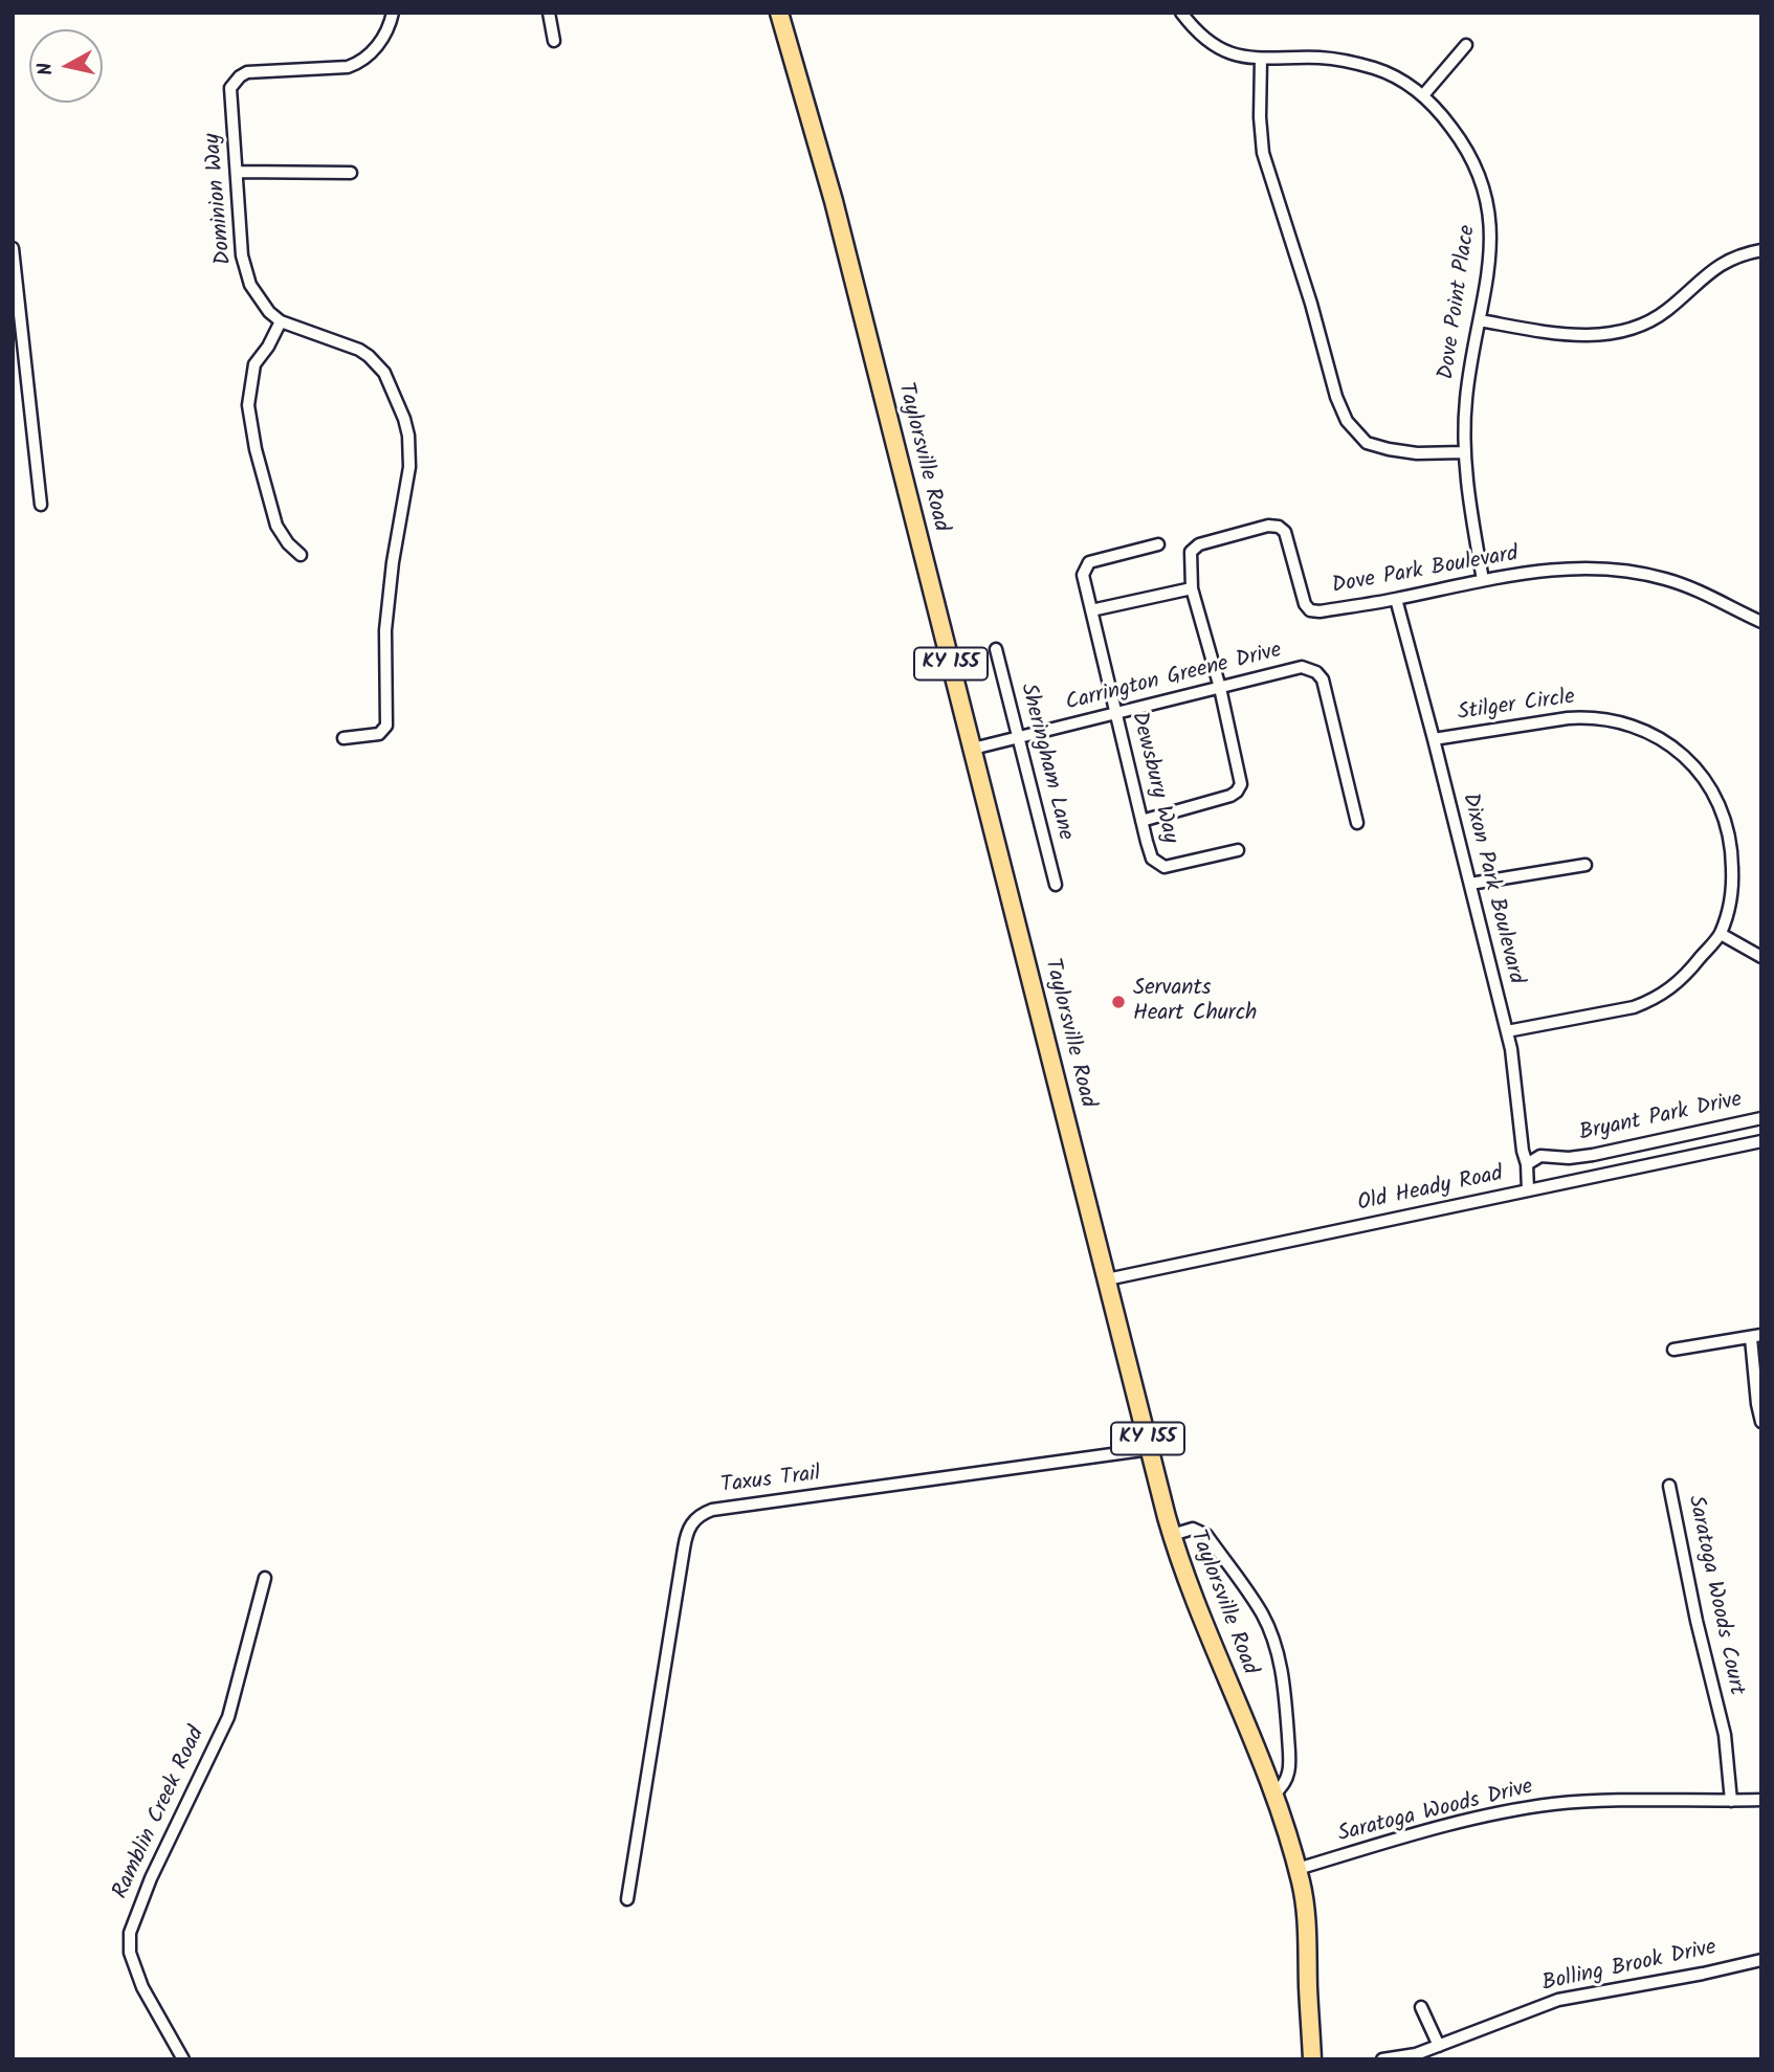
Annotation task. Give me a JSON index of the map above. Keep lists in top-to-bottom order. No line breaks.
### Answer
{"streets":{"main road":["Taylorsville Road","KY 155"],"street":["Dominion Way","Dove Point Place","Dove Park Boulevard","Carrington Greene Drive","Stilger Circle","Sheringham Lane","Dewsbury Way","Dixon Park Boulevard","Bryant Park Drive","Old Heady Road","Taxus Trail","Saratoga Woods Court","Saratoga Woods Drive","Ramblin Creek Road","Bolling Brook Drive"]},"crossings":[["Dove Point Place","Dove Park Boulevard"],["Taylorsville Road","Carrington Greene Drive"],["Taylorsville Road","Old Heady Road"],["Taylorsville Road","Taxus Trail"],["Taylorsville Road","Saratoga Woods Drive"],["Dove Park Boulevard","Carrington Greene Drive"],["Dove Park Boulevard","Dewsbury Way"],["Dove Park Boulevard","Dixon Park Boulevard"],["Carrington Greene Drive","Sheringham Lane"],["Carrington Greene Drive","Dewsbury Way"],["Stilger Circle","Dixon Park Boulevard"],["Dixon Park Boulevard","Bryant Park Drive"],["Dixon Park Boulevard","Old Heady Road"],["Saratoga Woods Court","Saratoga Woods Drive"]],"places":["Servants Heart Church"],"north":"left"}
